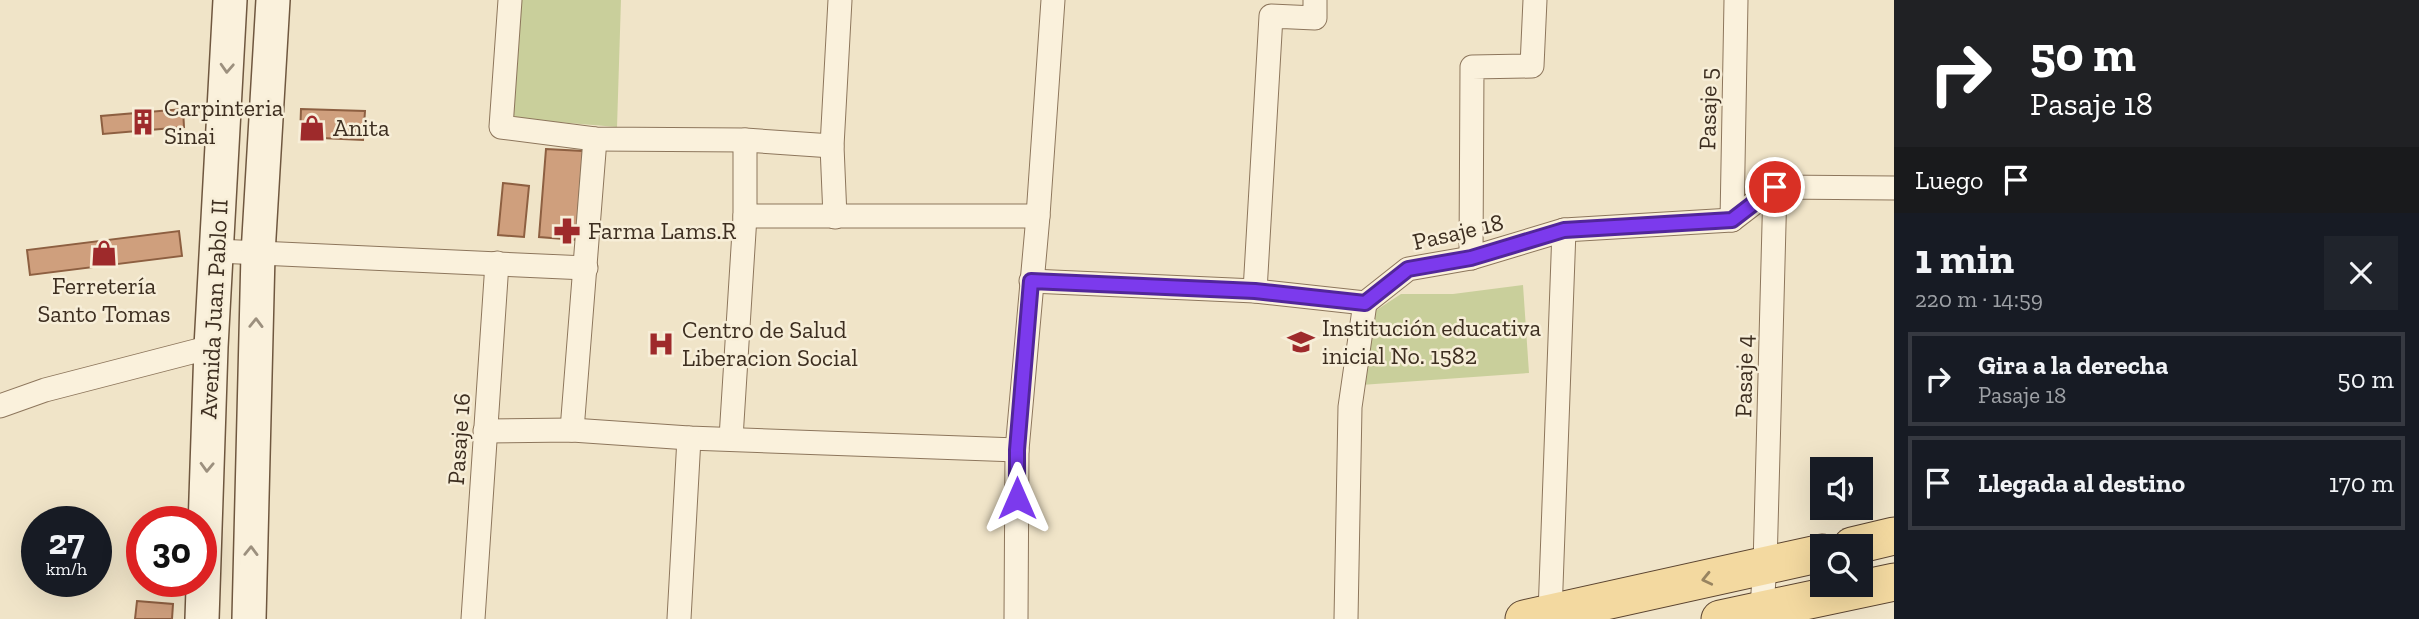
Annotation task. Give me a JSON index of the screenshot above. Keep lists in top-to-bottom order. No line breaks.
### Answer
{"streets":{"main road":["Avenida Juan Pablo II"],"street":["Pasaje 5","Pasaje 18","Pasaje 4","Pasaje 16"]},"crossings":[["Pasaje 5","Pasaje 18"]],"places":{"building":["Carpinteria Sinai"],"shop":["Anita","Ferretería Santo Tomas"],"pharmacy":["Farma Lams.R"],"school or university":["Institución educativa inicial No. 1582"],"hospital":["Centro de Salud Liberacion Social"]},"page":{"turn":["50 m","Pasaje 18"],"then":"Luego","heading":["1 min","220 m · 14:59"],"list":[{"name":"Gira a la derecha","note":"Pasaje 18","value":"50 m"},{"name":"Llegada al destino","value":"170 m"}],"speed":"27 km/h","limit":"30"}}
